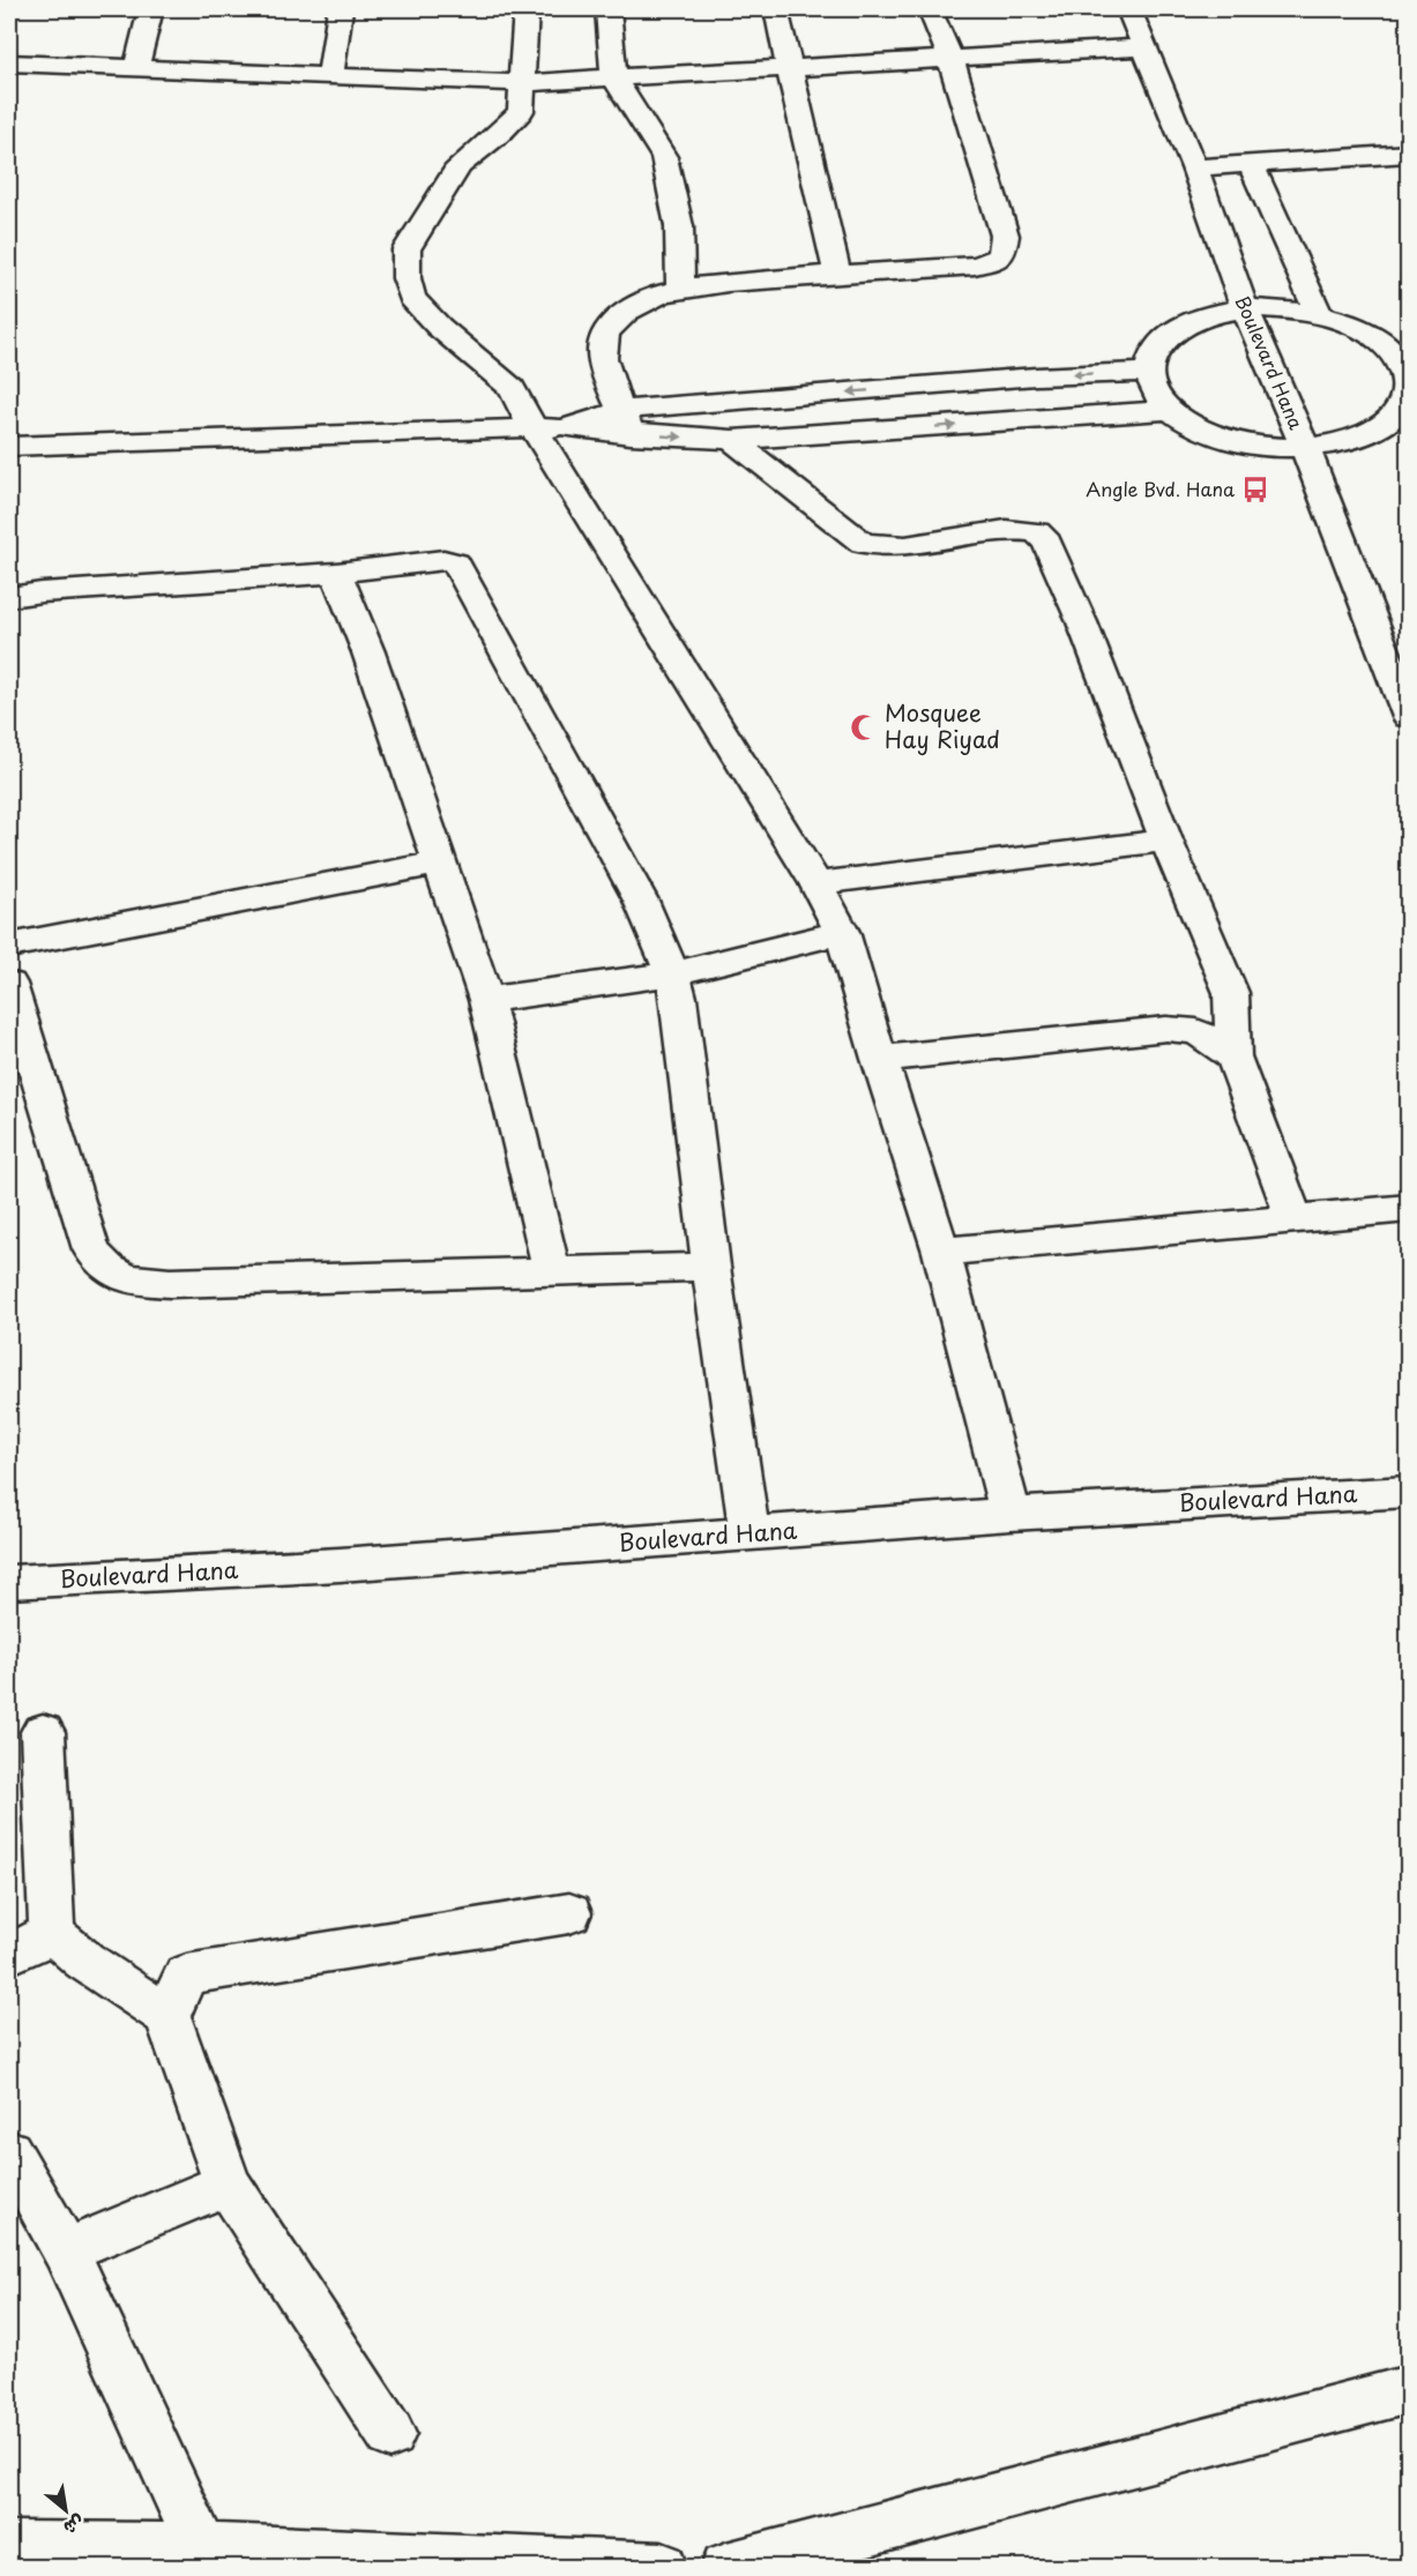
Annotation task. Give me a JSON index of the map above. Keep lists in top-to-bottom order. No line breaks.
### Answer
{"streets":{"street":["Boulevard Hana"]},"places":{"bus stop":["Angle Bvd. Hana"],"mosque":["Mosquee Hay Riyad"]},"north":"bottom right"}
